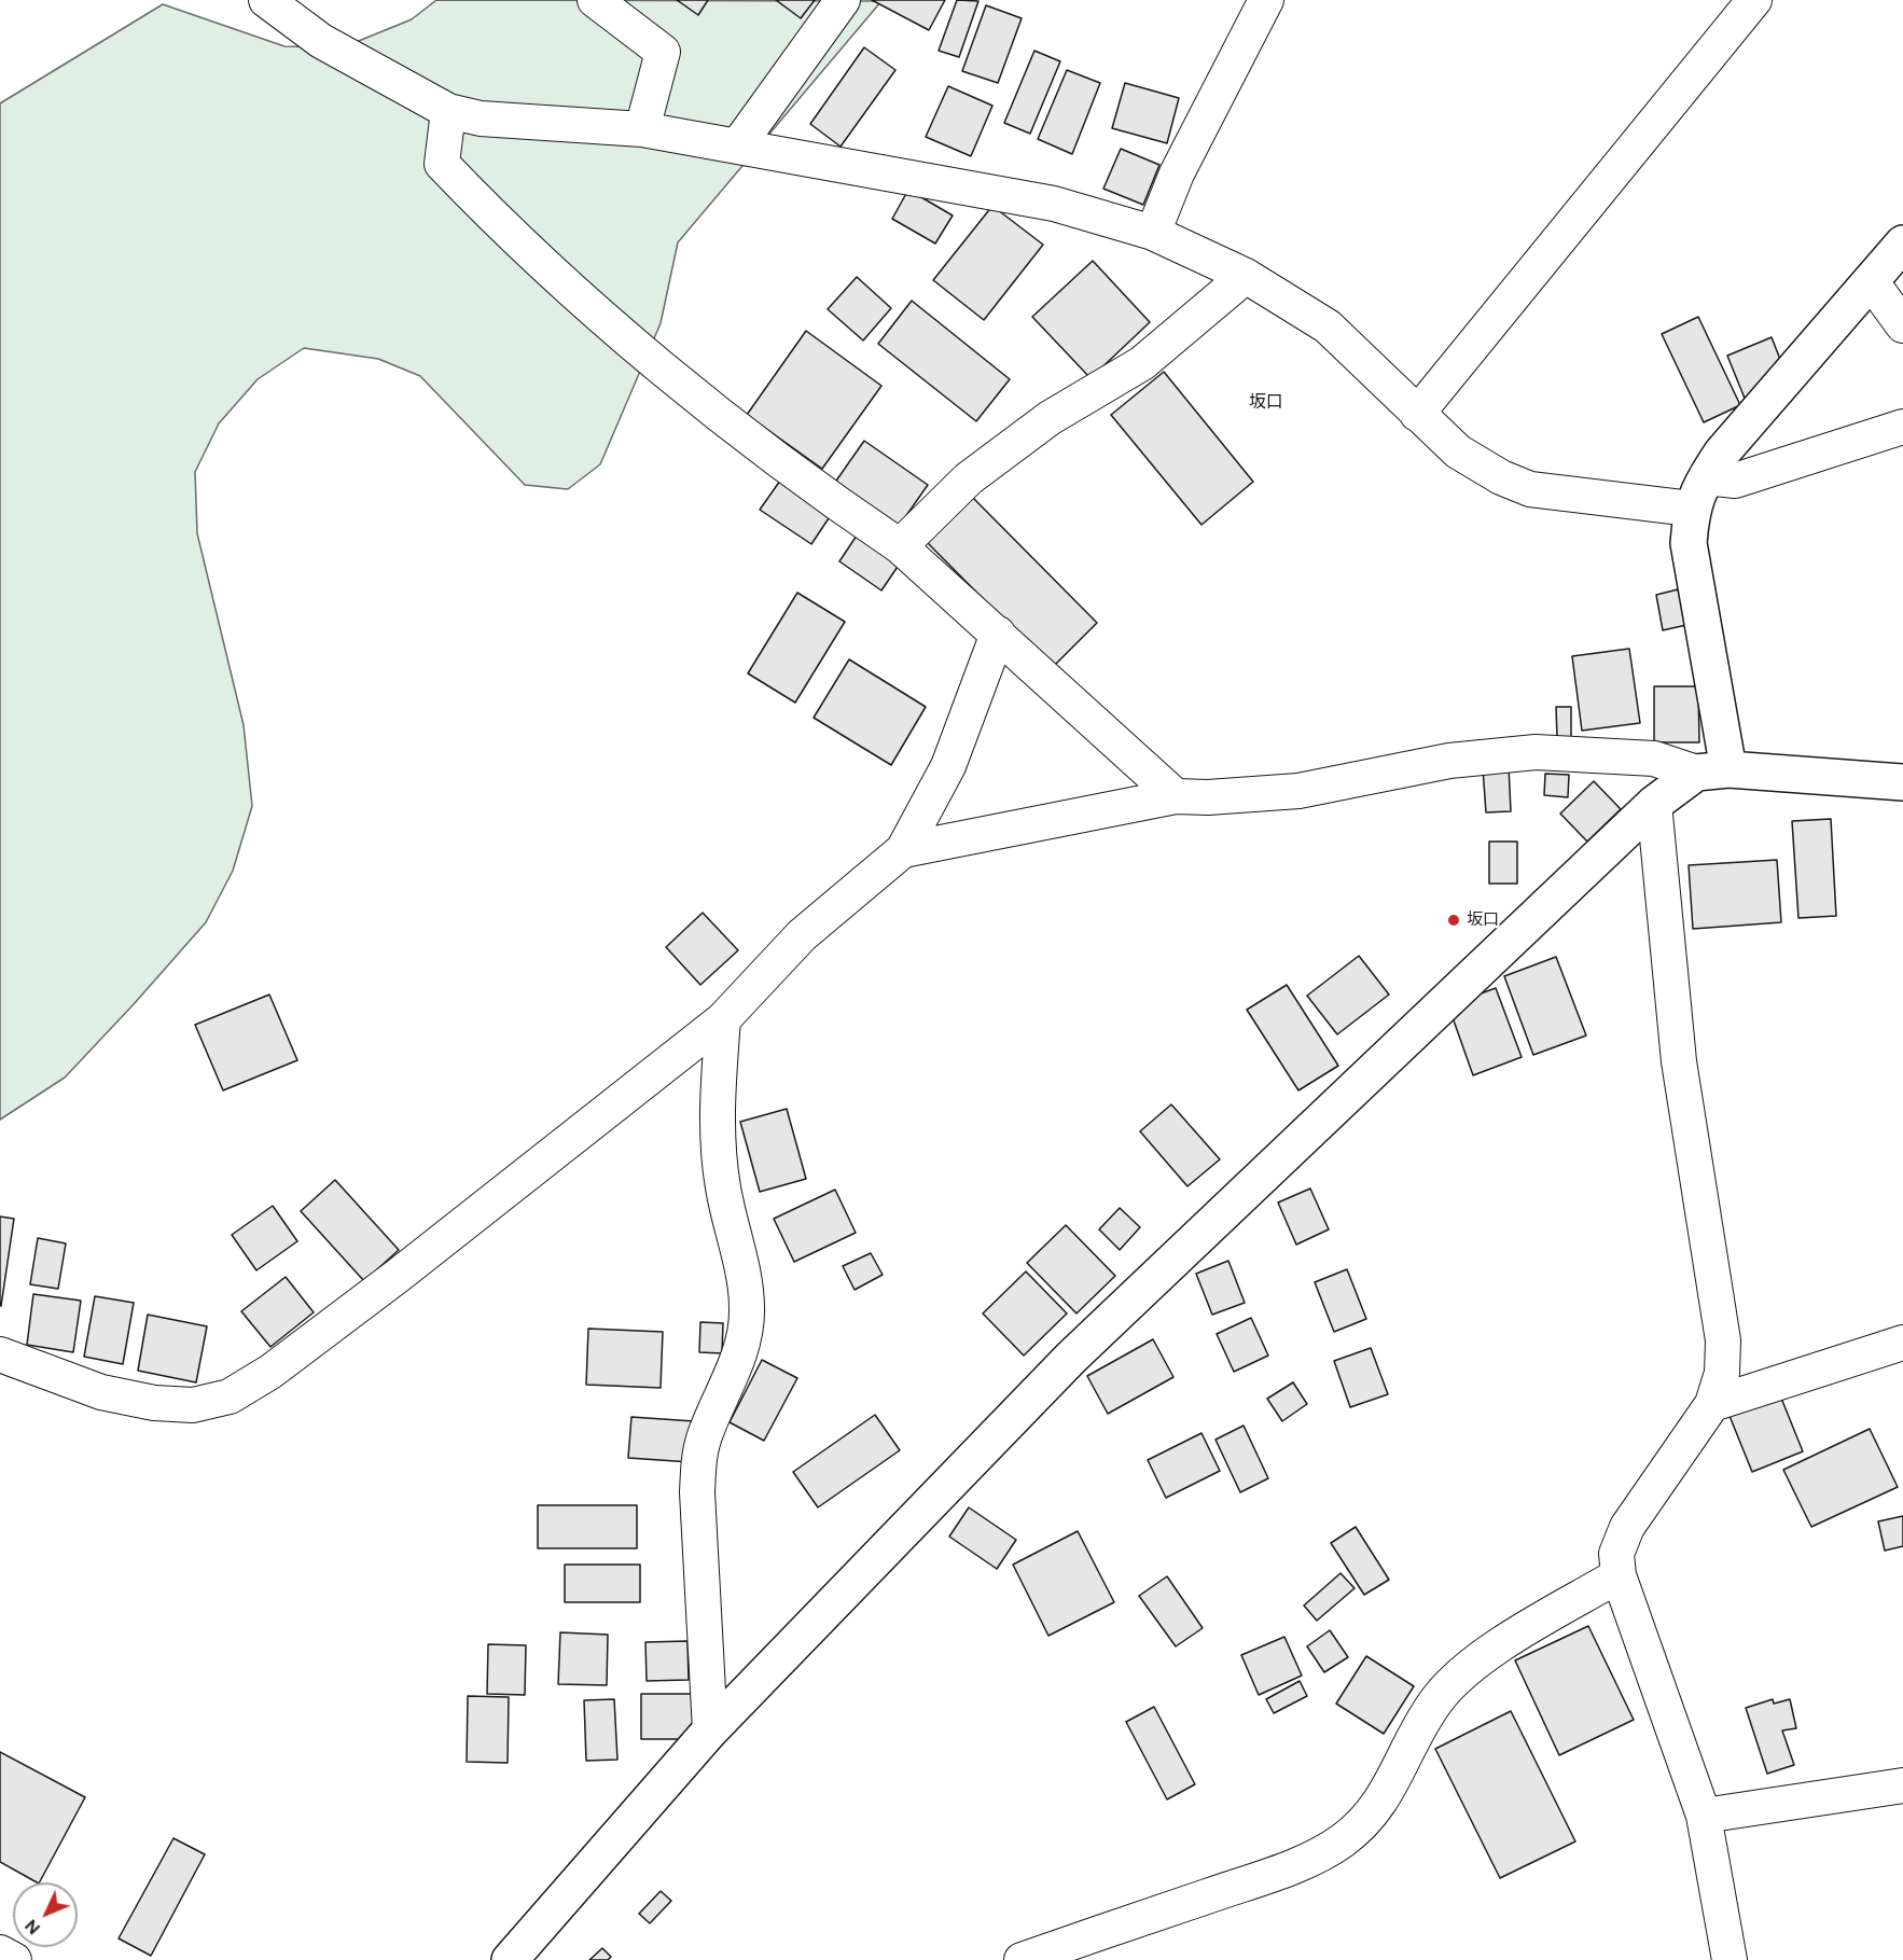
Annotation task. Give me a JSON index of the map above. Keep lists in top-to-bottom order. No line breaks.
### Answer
{"districts":["坂口"],"places":["坂口"],"north":"bottom left"}
